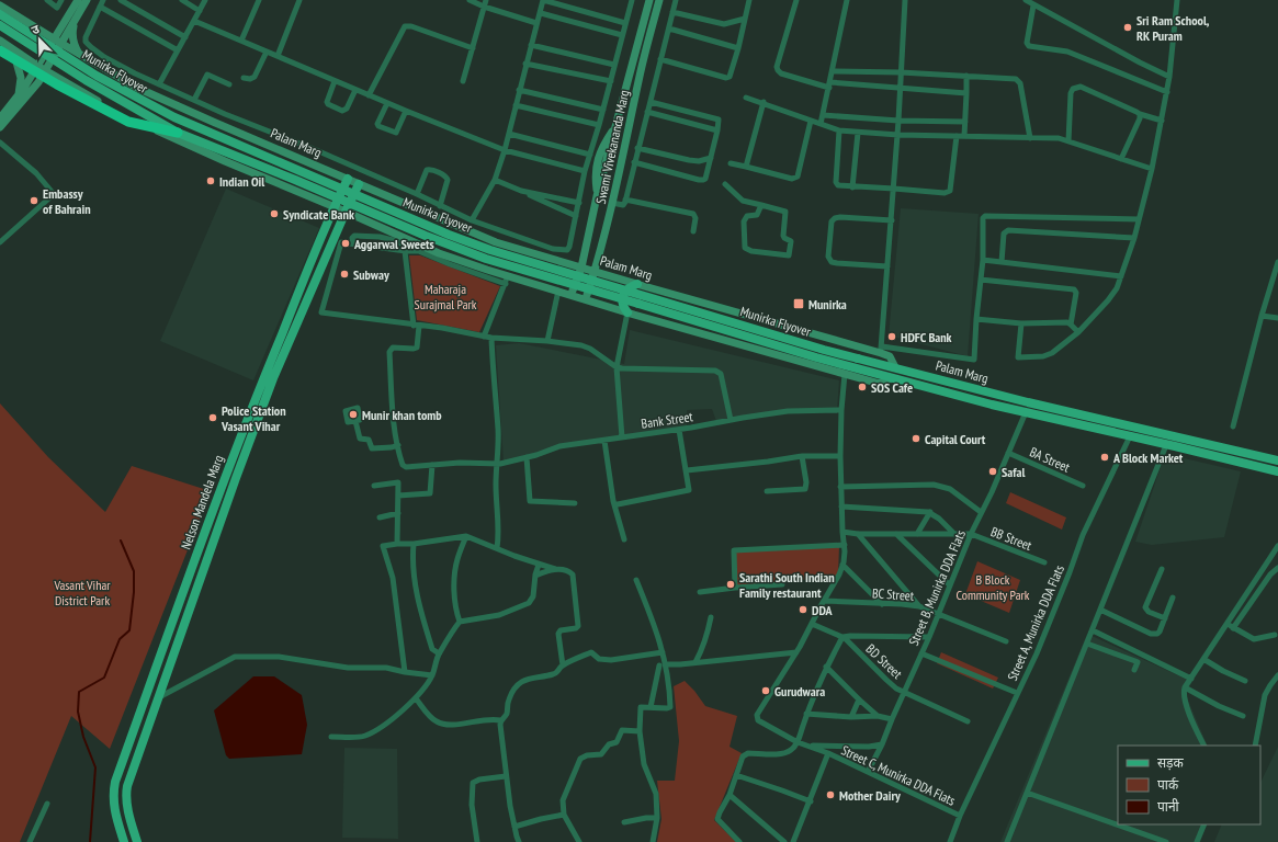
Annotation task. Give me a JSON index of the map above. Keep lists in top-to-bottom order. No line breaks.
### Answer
{"streets":{"main road":["Munirka Flyover","Palam Marg","Swami Vivekananda Marg","Nelson Mandela Marg"],"street":["Bank Street","BA Street","BB Street","Street B, Munirka DDA Flats","BC Street","Street A, Munirka DDA Flats","BD Street","Street C, Munirka DDA Flats"]},"crossings":[["Munirka Flyover","Palam Marg"],["Palam Marg","Swami Vivekananda Marg"],["Palam Marg","Nelson Mandela Marg"],["Palam Marg","Street B, Munirka DDA Flats"],["Palam Marg","Street A, Munirka DDA Flats"],["BA Street","Street B, Munirka DDA Flats"],["BB Street","Street B, Munirka DDA Flats"],["Street B, Munirka DDA Flats","BC Street"],["Street B, Munirka DDA Flats","BD Street"],["Street B, Munirka DDA Flats","Street C, Munirka DDA Flats"],["Street A, Munirka DDA Flats","Street C, Munirka DDA Flats"]],"parks":["Maharaja Surajmal Park","B Block Community Park","Vasant Vihar District Park"],"places":{"other":["Sri Ram School, RK Puram","Indian Oil","Embassy of Bahrain","Syndicate Bank","Aggarwal Sweets","Subway","HDFC Bank","SOS Cafe","Munir khan tomb","Police Station Vasant Vihar","Capital Court","A Block Market","Safal","Sarathi South Indian Family restaurant","DDA","Gurudwara","Mother Dairy"],"transit":["Munirka"]},"legend":["सड़क","पार्क","पानी"],"north":"top left"}
